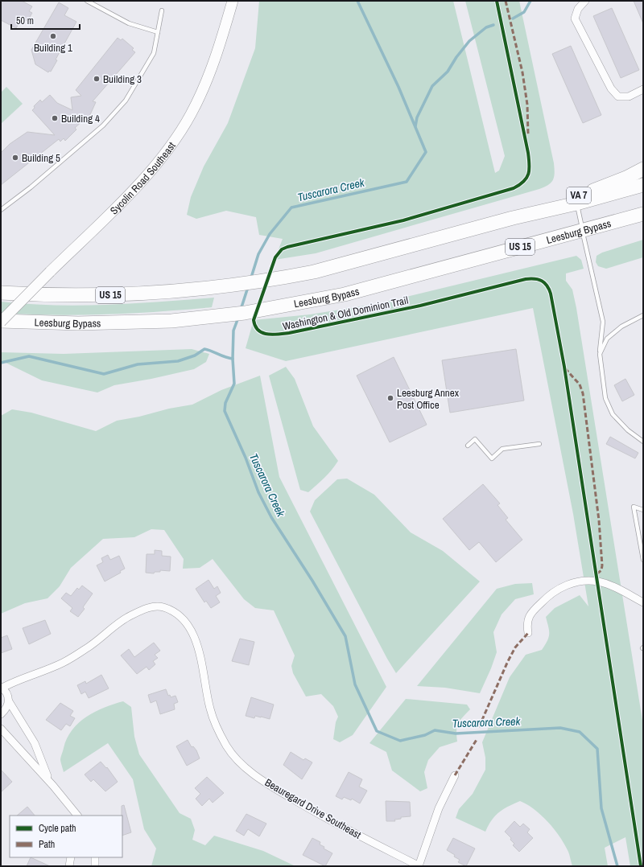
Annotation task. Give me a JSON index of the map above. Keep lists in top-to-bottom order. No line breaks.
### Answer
{"streets":{"highway":["VA 7","Leesburg Bypass","US 15"],"main road":["Sycolin Road Southeast"],"street":["Beauregard Drive Southeast"],"cycle path":["Washington & Old Dominion Trail"]},"crossings":[["Sycolin Road Southeast","Leesburg Bypass"],["VA 7","US 15"]],"water":["Tuscarora Creek"],"places":["Building 1","Building 3","Building 4","Building 5","Leesburg Annex Post Office"],"legend":["Cycle path","Path"],"scale_bar":"50 m"}
